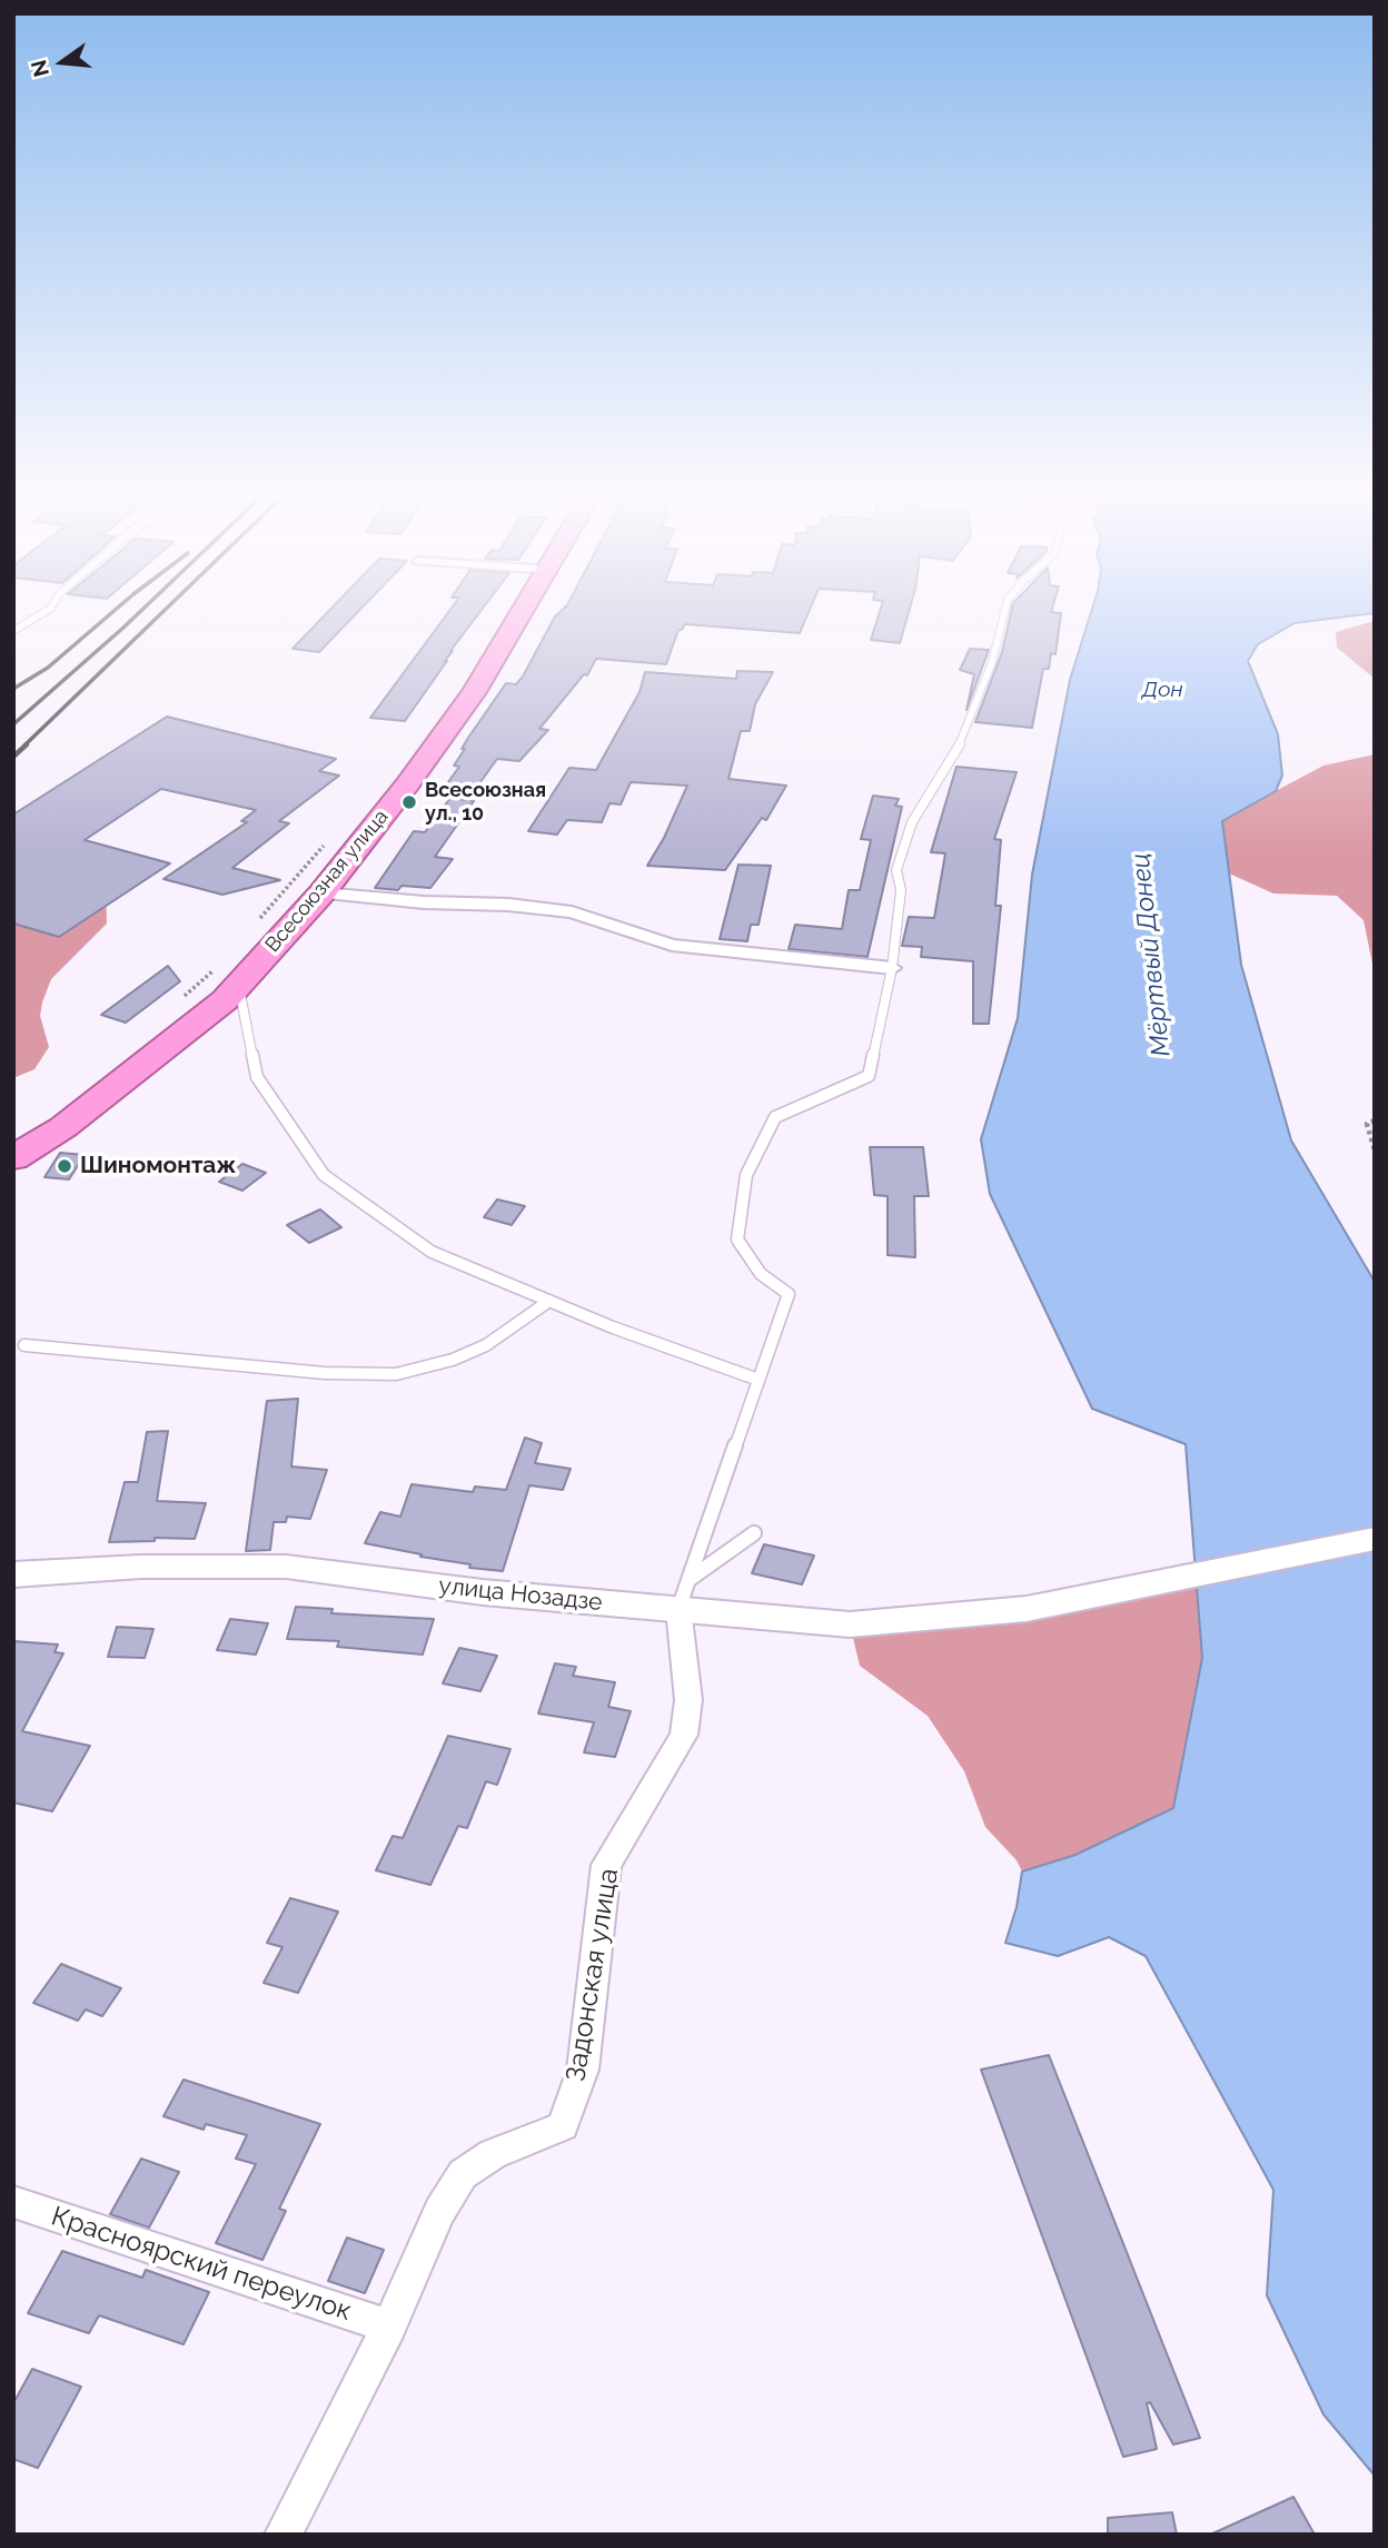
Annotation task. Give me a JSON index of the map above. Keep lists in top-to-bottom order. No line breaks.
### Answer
{"streets":{"highway":["Всесоюзная улица"],"street":["улица Нозадзе","Задонская улица","Красноярский переулок"]},"crossings":[["улица Нозадзе","Задонская улица"],["Задонская улица","Красноярский переулок"]],"water":["Дон","Мёртвый Донец"],"places":["Всесоюзная ул., 10","Шиномонтаж"],"north":"left"}
